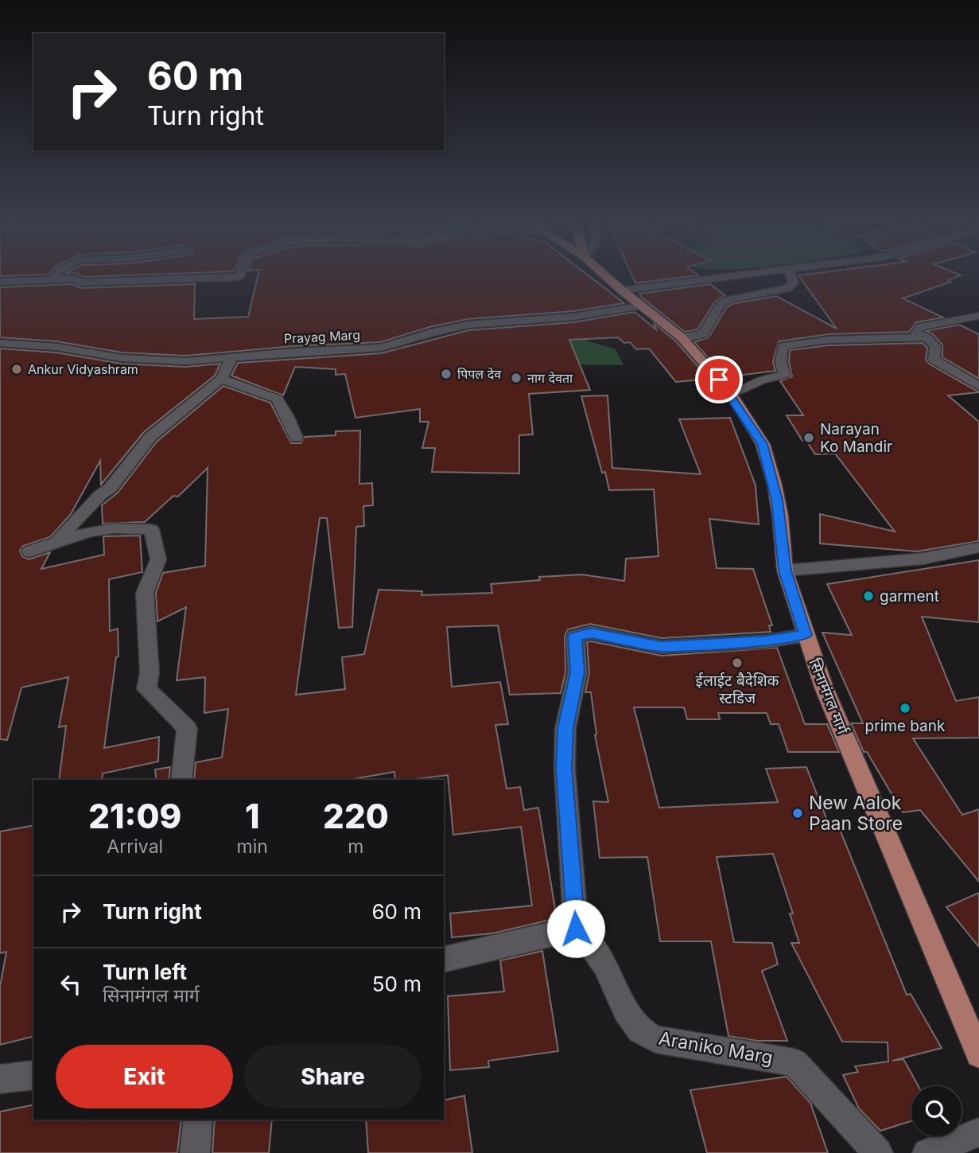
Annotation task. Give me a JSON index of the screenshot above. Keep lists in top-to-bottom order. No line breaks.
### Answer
{"streets":{"main road":["सिनामंगल मार्ग"],"street":["Prayag Marg","Araniko Marg"]},"crossings":[["Prayag Marg","सिनामंगल मार्ग"]],"places":["Ankur Vidyashram","पिपल देव","नाग देवता","Narayan Ko Mandir","garment","ईलाईट बैदेशिक स्टडिज","prime bank","New Aalok Paan Store"],"page":{"turn":["60 m","Turn right"],"eta":["21:09","Arrival","1","min","220","m"],"list":[{"name":"Turn right","value":"60 m"},{"name":"Turn left","note":"सिनामंगल मार्ग","value":"50 m"}],"buttons":["Exit","Share"]}}
